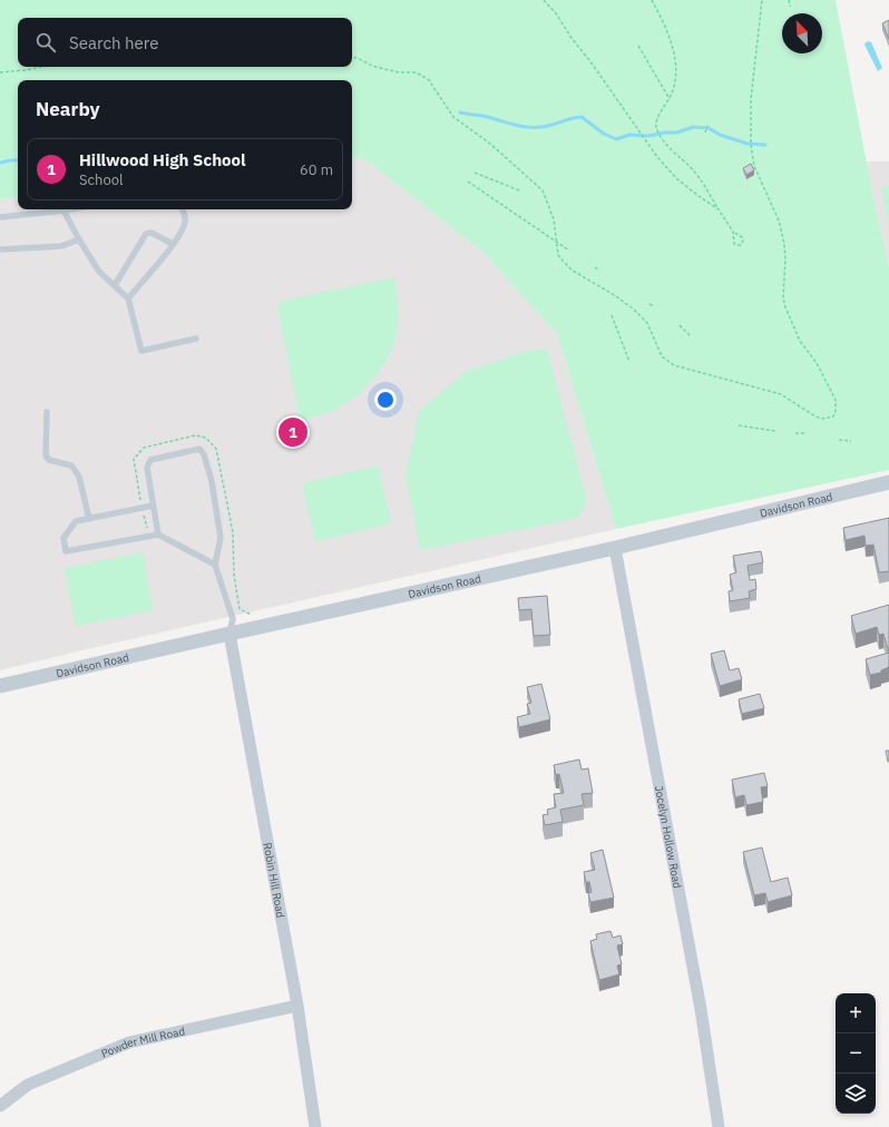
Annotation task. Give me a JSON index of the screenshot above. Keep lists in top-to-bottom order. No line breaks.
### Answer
{"streets":{"street":["Davidson Road","Jocelyn Hollow Road","Robin Hill Road","Powder Mill Road"]},"crossings":[["Davidson Road","Jocelyn Hollow Road"],["Davidson Road","Robin Hill Road"],["Robin Hill Road","Powder Mill Road"]],"north":"top left","page":{"search":"Search here","heading":"Nearby","list":[{"mark":"1","name":"Hillwood High School","note":"School","value":"60 m"}],"pins":"1","map_buttons":["+","−"]}}
